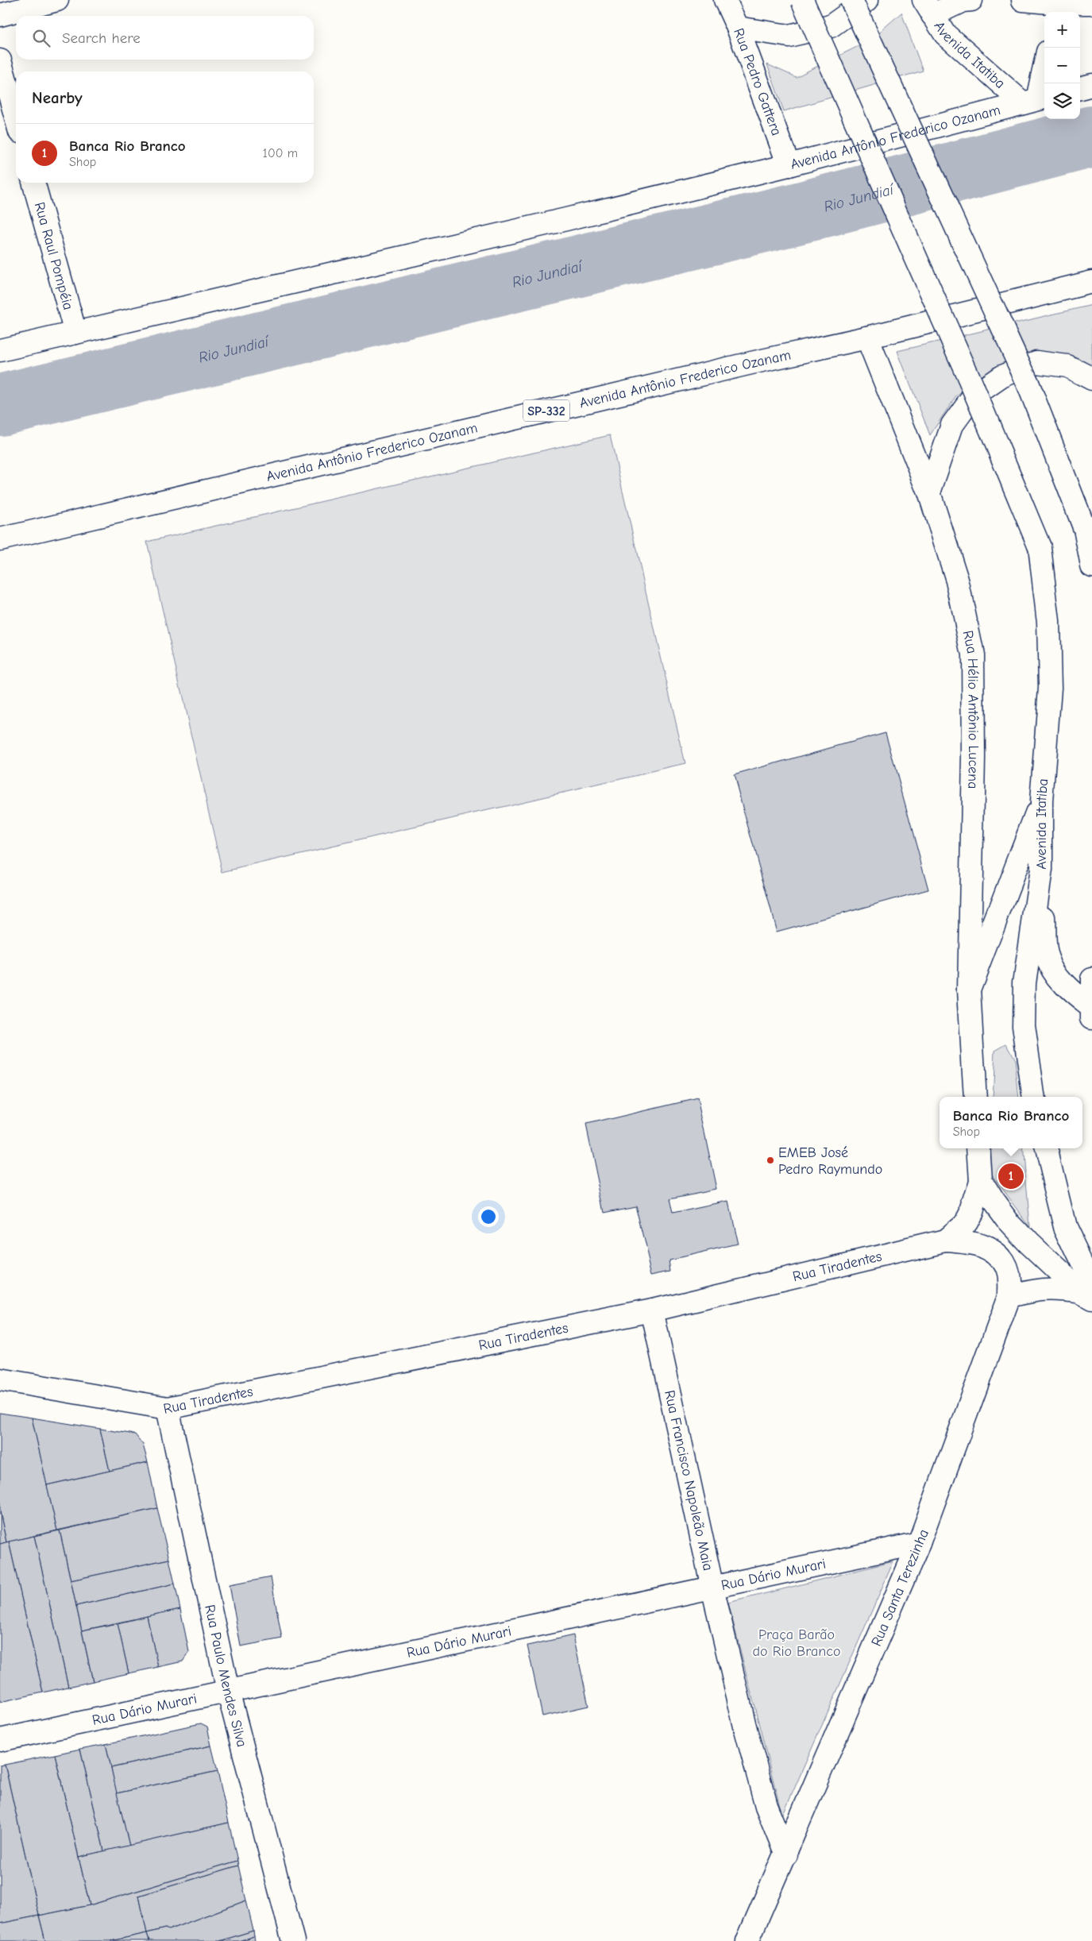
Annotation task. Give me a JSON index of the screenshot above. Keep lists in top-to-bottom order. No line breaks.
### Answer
{"streets":{"street":["Avenida Itatiba","Rua Pedro Gattera","Avenida Antônio Frederico Ozanam","Rua Raul Pompéia","SP-332","Rua Hélio Antônio Lucena","Rua Tiradentes","Rua Francisco Napoleão Maia","Rua Dário Murari","Rua Santa Terezinha","Rua Paulo Mendes Silva"]},"crossings":[["Avenida Itatiba","Avenida Antônio Frederico Ozanam"],["Rua Pedro Gattera","Avenida Antônio Frederico Ozanam"],["Avenida Antônio Frederico Ozanam","Rua Raul Pompéia"],["Avenida Antônio Frederico Ozanam","Rua Hélio Antônio Lucena"],["Rua Tiradentes","Rua Francisco Napoleão Maia"],["Rua Tiradentes","Rua Santa Terezinha"],["Rua Tiradentes","Rua Paulo Mendes Silva"],["Rua Francisco Napoleão Maia","Rua Dário Murari"],["Rua Francisco Napoleão Maia","Rua Santa Terezinha"],["Rua Dário Murari","Rua Santa Terezinha"],["Rua Dário Murari","Rua Paulo Mendes Silva"]],"water":["Rio Jundiaí"],"parks":["Praça Barão do Rio Branco"],"places":["EMEB José Pedro Raymundo"],"page":{"map_buttons":["+","−"],"search":"Search here","heading":"Nearby","list":[{"mark":"1","name":"Banca Rio Branco","note":"Shop","value":"100 m"}],"popup":["Banca Rio Branco","Shop"],"pins":"1"}}
